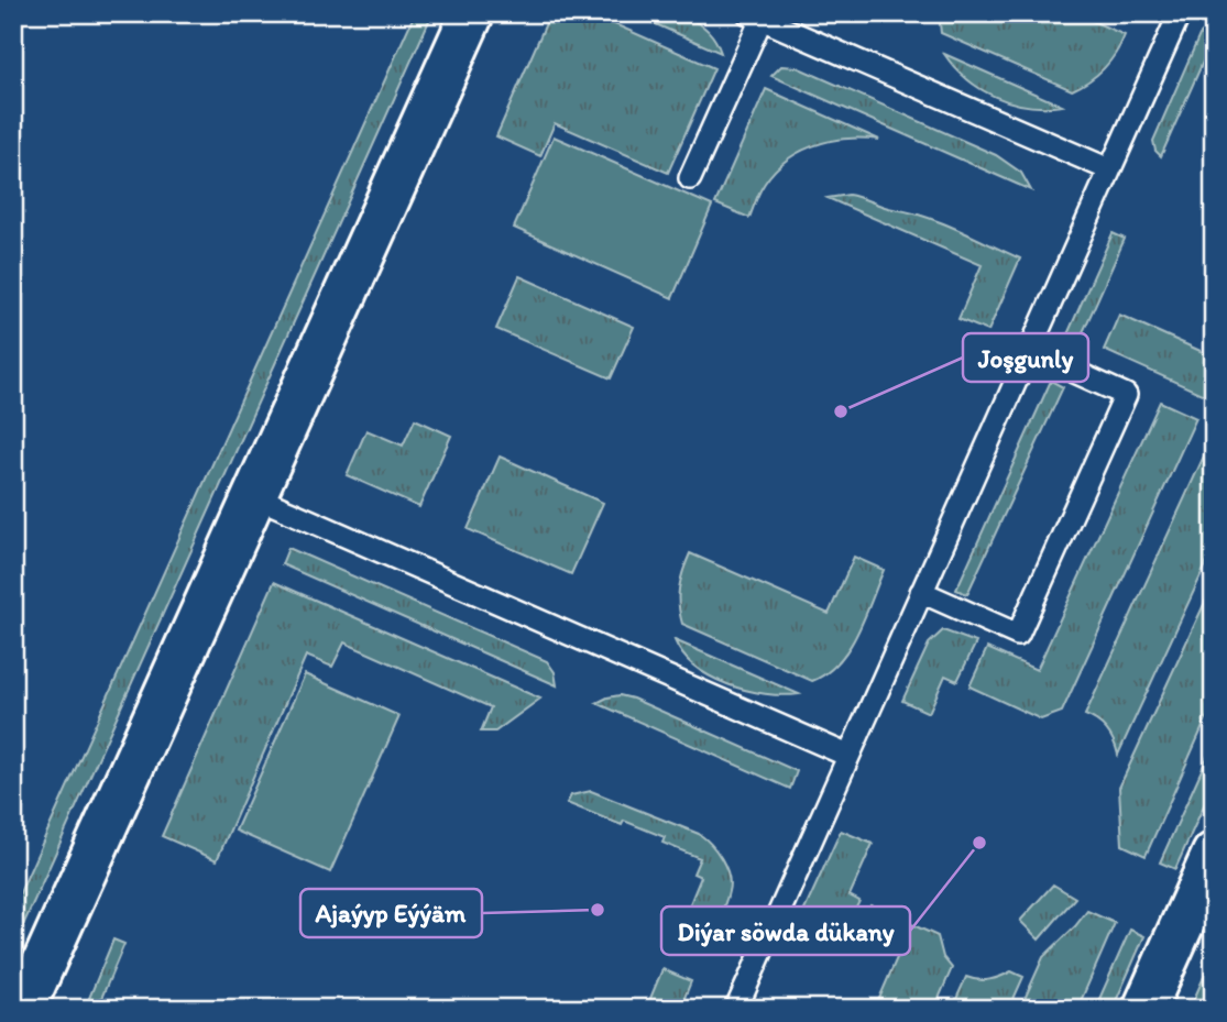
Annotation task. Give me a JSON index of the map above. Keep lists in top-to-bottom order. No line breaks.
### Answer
{"places":["Joşgunly","Diýar söwda dükany","Ajaýyp Eýýäm"]}
